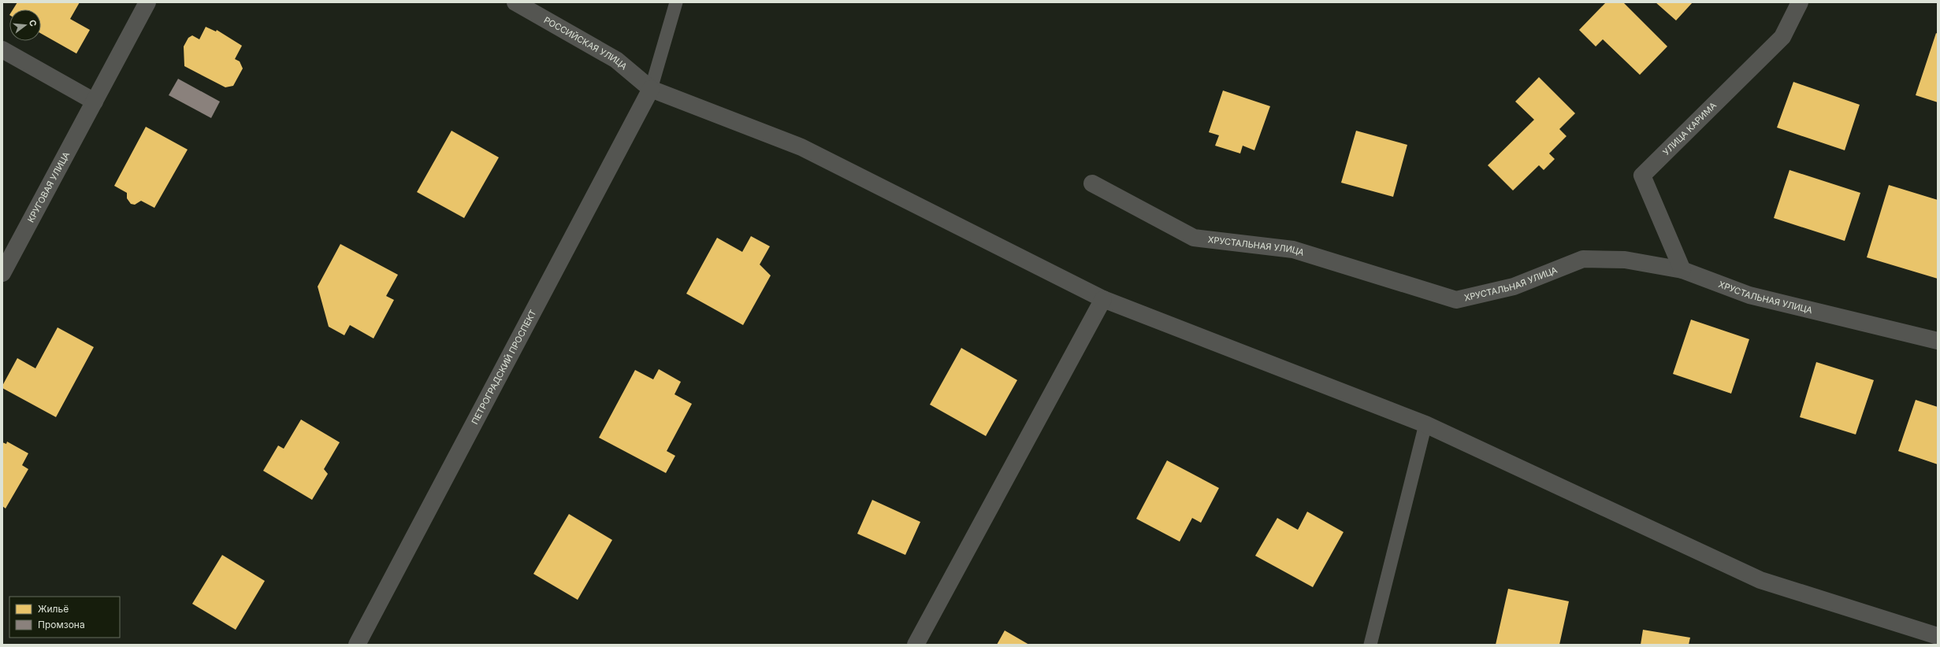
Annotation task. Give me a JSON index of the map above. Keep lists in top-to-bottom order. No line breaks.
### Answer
{"streets":{"street":["РОССИЙСКАЯ УЛИЦА","УЛИЦА КАРИМА","КРУГОВАЯ УЛИЦА","ХРУСТАЛЬНАЯ УЛИЦА","ПЕТРОГРАДСКИЙ ПРОСПЕКТ"]},"crossings":[["РОССИЙСКАЯ УЛИЦА","ПЕТРОГРАДСКИЙ ПРОСПЕКТ"],["УЛИЦА КАРИМА","ХРУСТАЛЬНАЯ УЛИЦА"]],"legend":["Жильё","Промзона"],"north":"right"}
